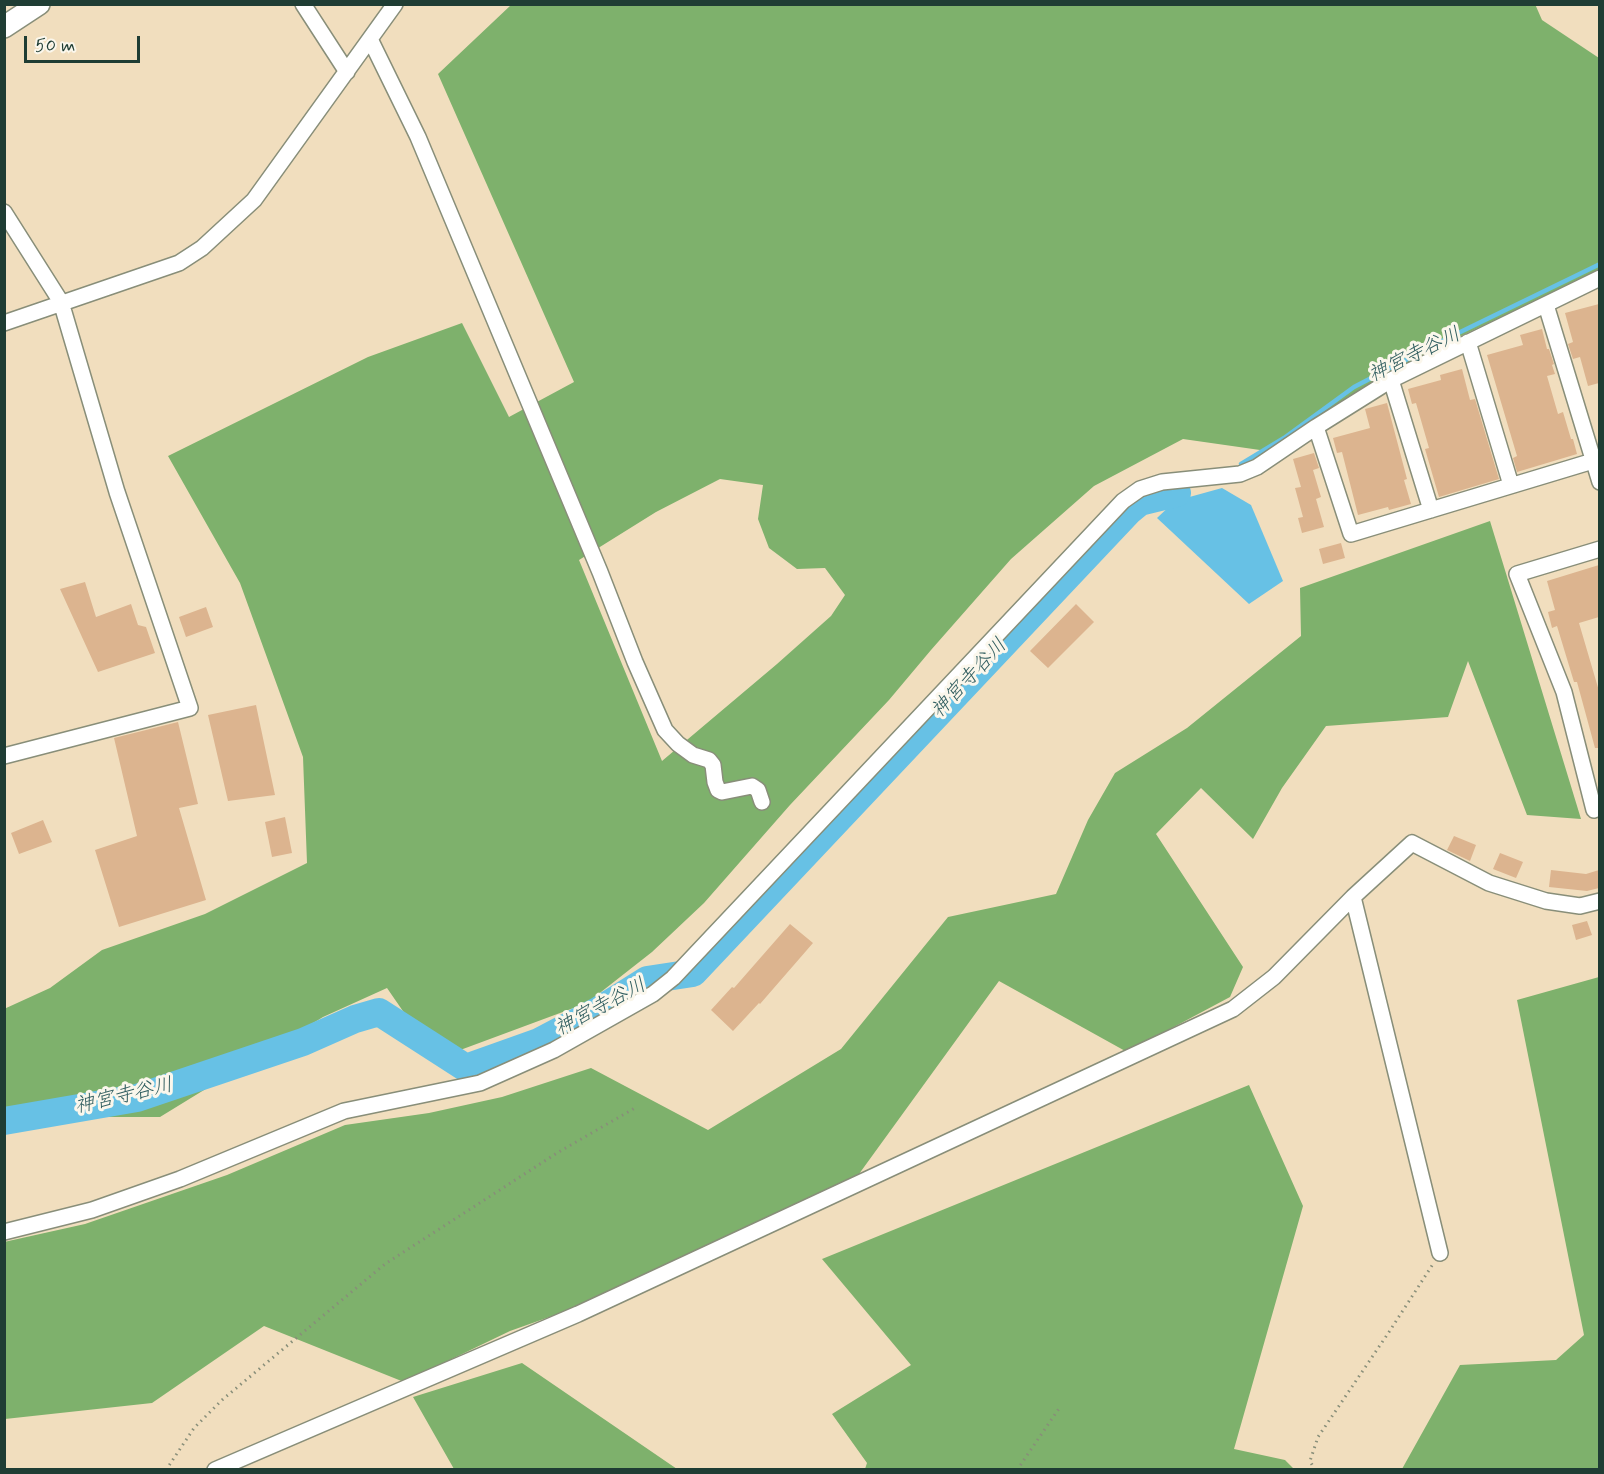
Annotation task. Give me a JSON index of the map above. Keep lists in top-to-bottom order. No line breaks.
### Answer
{"water":["神宮寺谷川"],"scale_bar":"50 m"}
